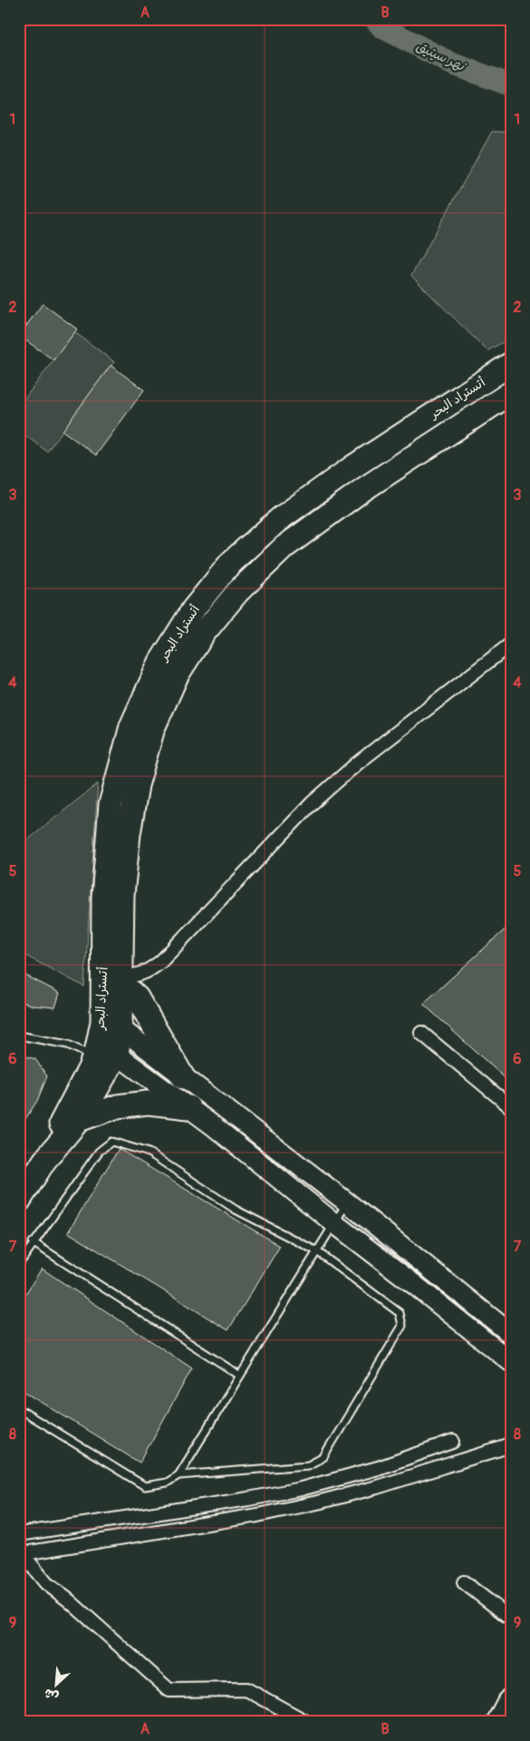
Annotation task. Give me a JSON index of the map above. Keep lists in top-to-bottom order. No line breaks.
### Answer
{"streets":{"highway":["أتستراد البحر"]},"water":["نهر سينيق"],"north":"bottom left","grid":{"columns":["A","B"],"rows":["1","2","3","4","5","6","7","8","9"]}}
